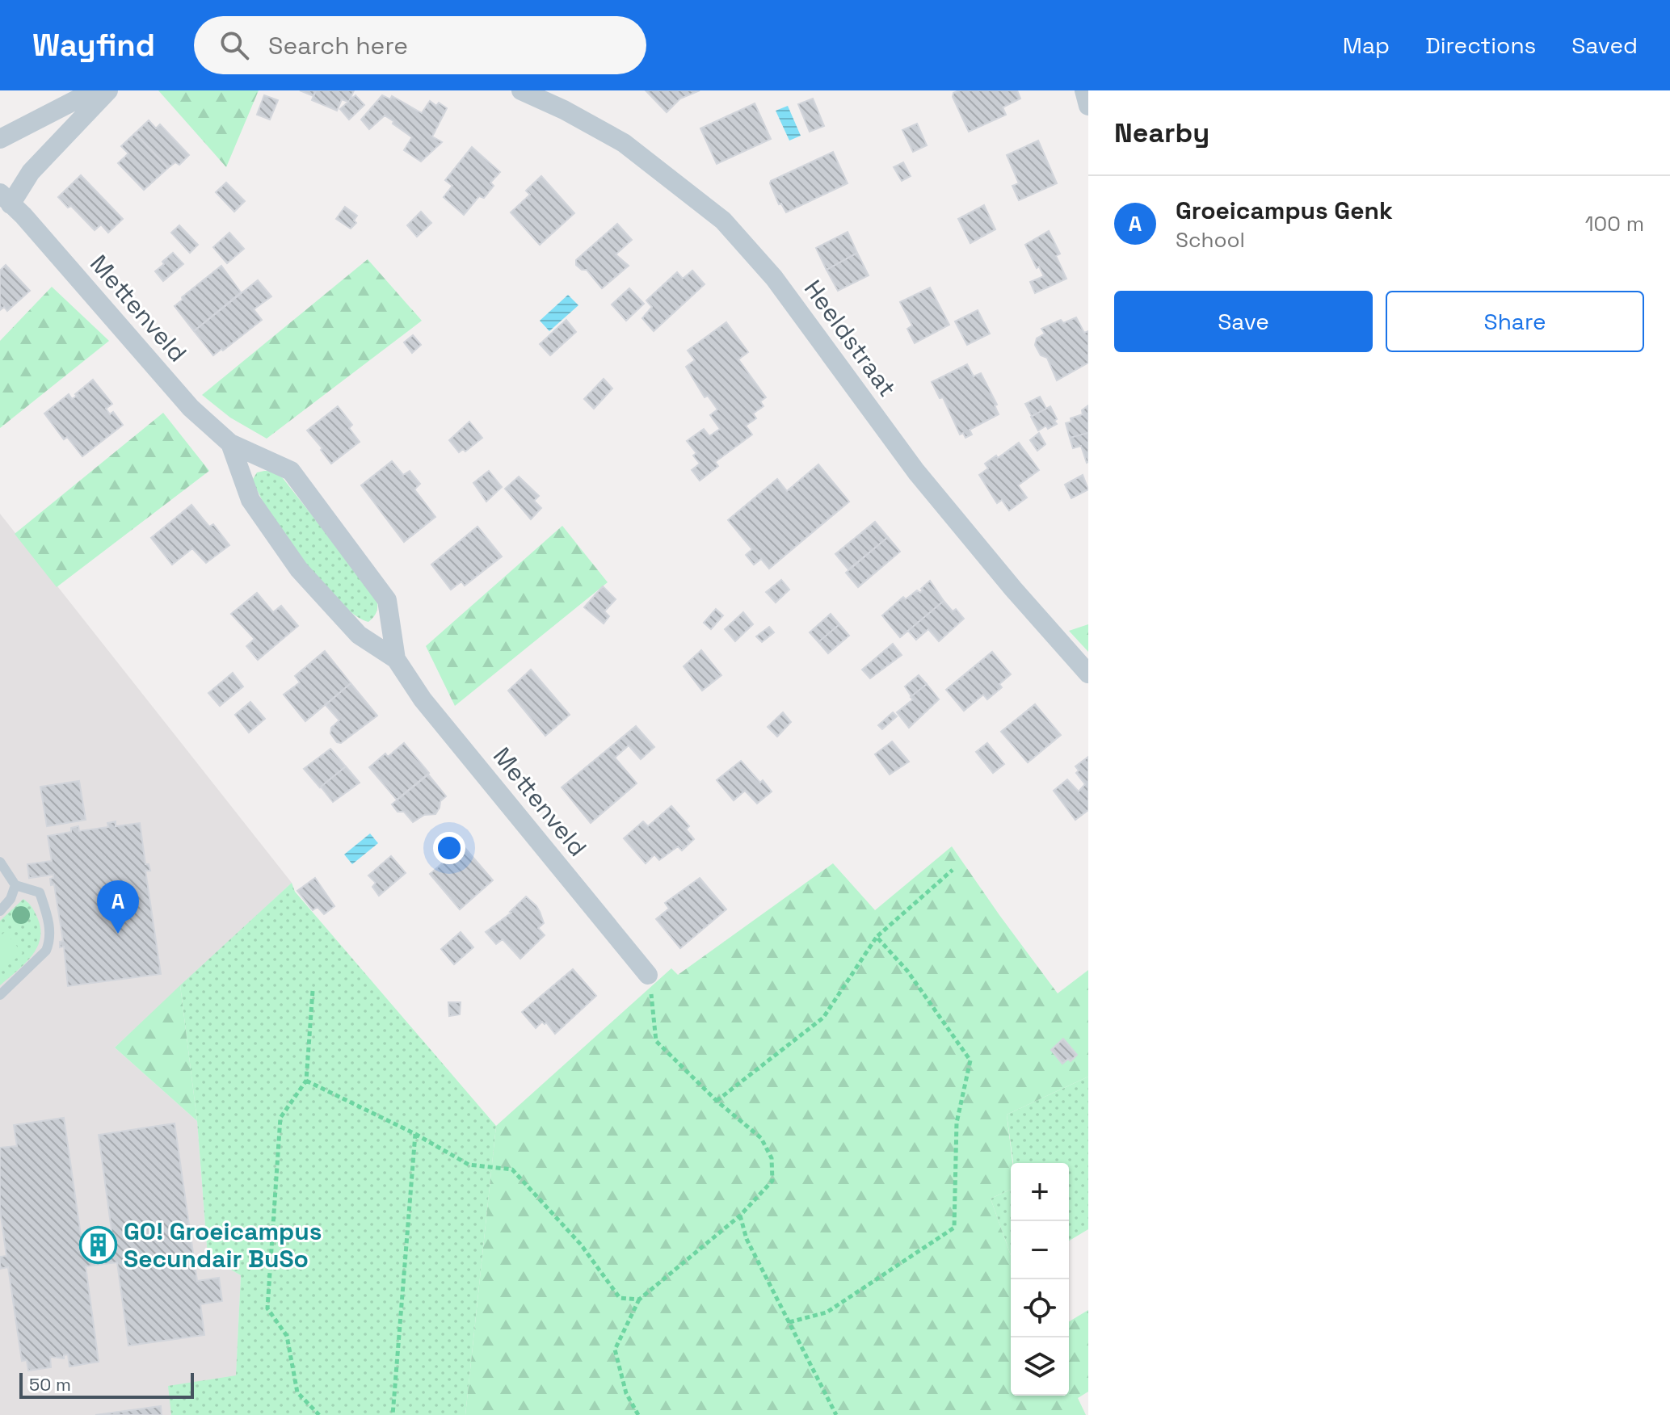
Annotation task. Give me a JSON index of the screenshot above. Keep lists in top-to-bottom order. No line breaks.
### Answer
{"streets":{"street":["Mettenveld","Heeldstraat"]},"places":{"building":["GO! Groeicampus Secundair BuSo"]},"scale_bar":"50 m","page":{"header":"Wayfind","search":"Search here","nav":["Map","Directions","Saved"],"heading":"Nearby","list":[{"mark":"A","name":"Groeicampus Genk","note":"School","value":"100 m"}],"buttons":["Save","Share"],"pins":"A","map_buttons":["+","−"],"scale":"50 m"}}
